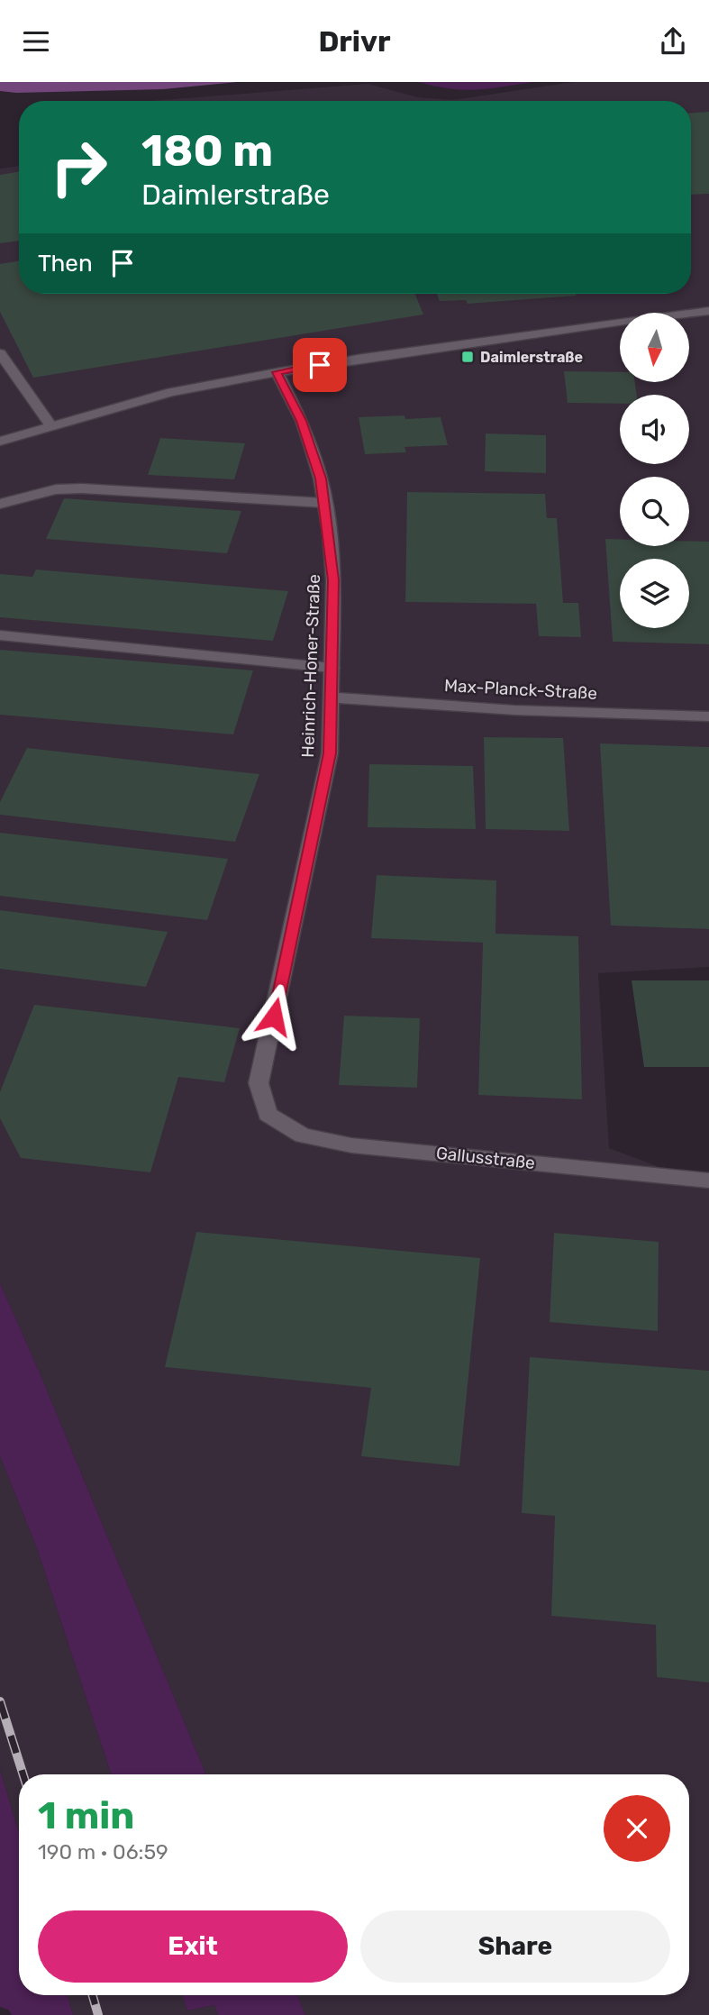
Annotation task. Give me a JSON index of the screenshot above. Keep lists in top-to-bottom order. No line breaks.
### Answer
{"streets":{"street":["Heinrich-Honer-Straße","Max-Planck-Straße","Gallusstraße"]},"crossings":[["Heinrich-Honer-Straße","Max-Planck-Straße"],["Heinrich-Honer-Straße","Gallusstraße"]],"places":{"transit":["Daimlerstraße"]},"north":"bottom","page":{"header":"Drivr","turn":["180 m","Daimlerstraße"],"then":"Then","heading":["1 min","190 m · 06:59"],"buttons":["Exit","Share"]}}
